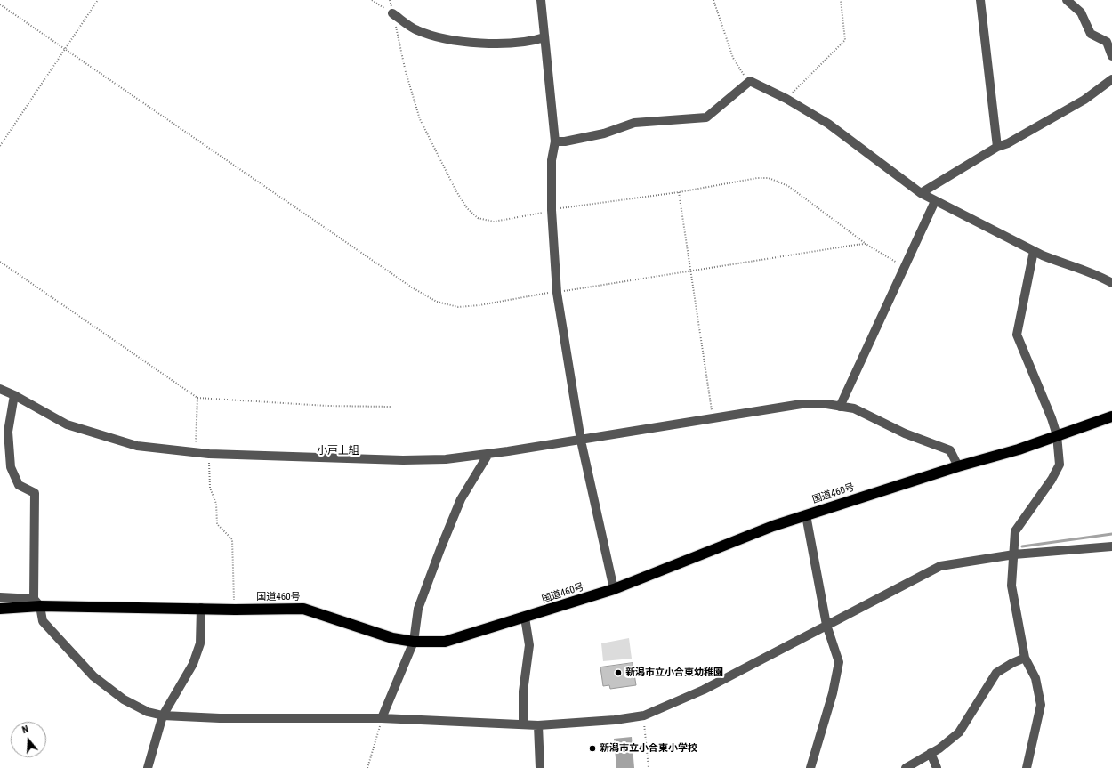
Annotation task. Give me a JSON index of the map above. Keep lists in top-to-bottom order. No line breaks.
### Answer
{"streets":{"highway":["国道460号"]},"districts":["小戸上組"],"places":["新潟市立小合東幼稚園","新潟市立小合東小学校"],"north":"top"}
